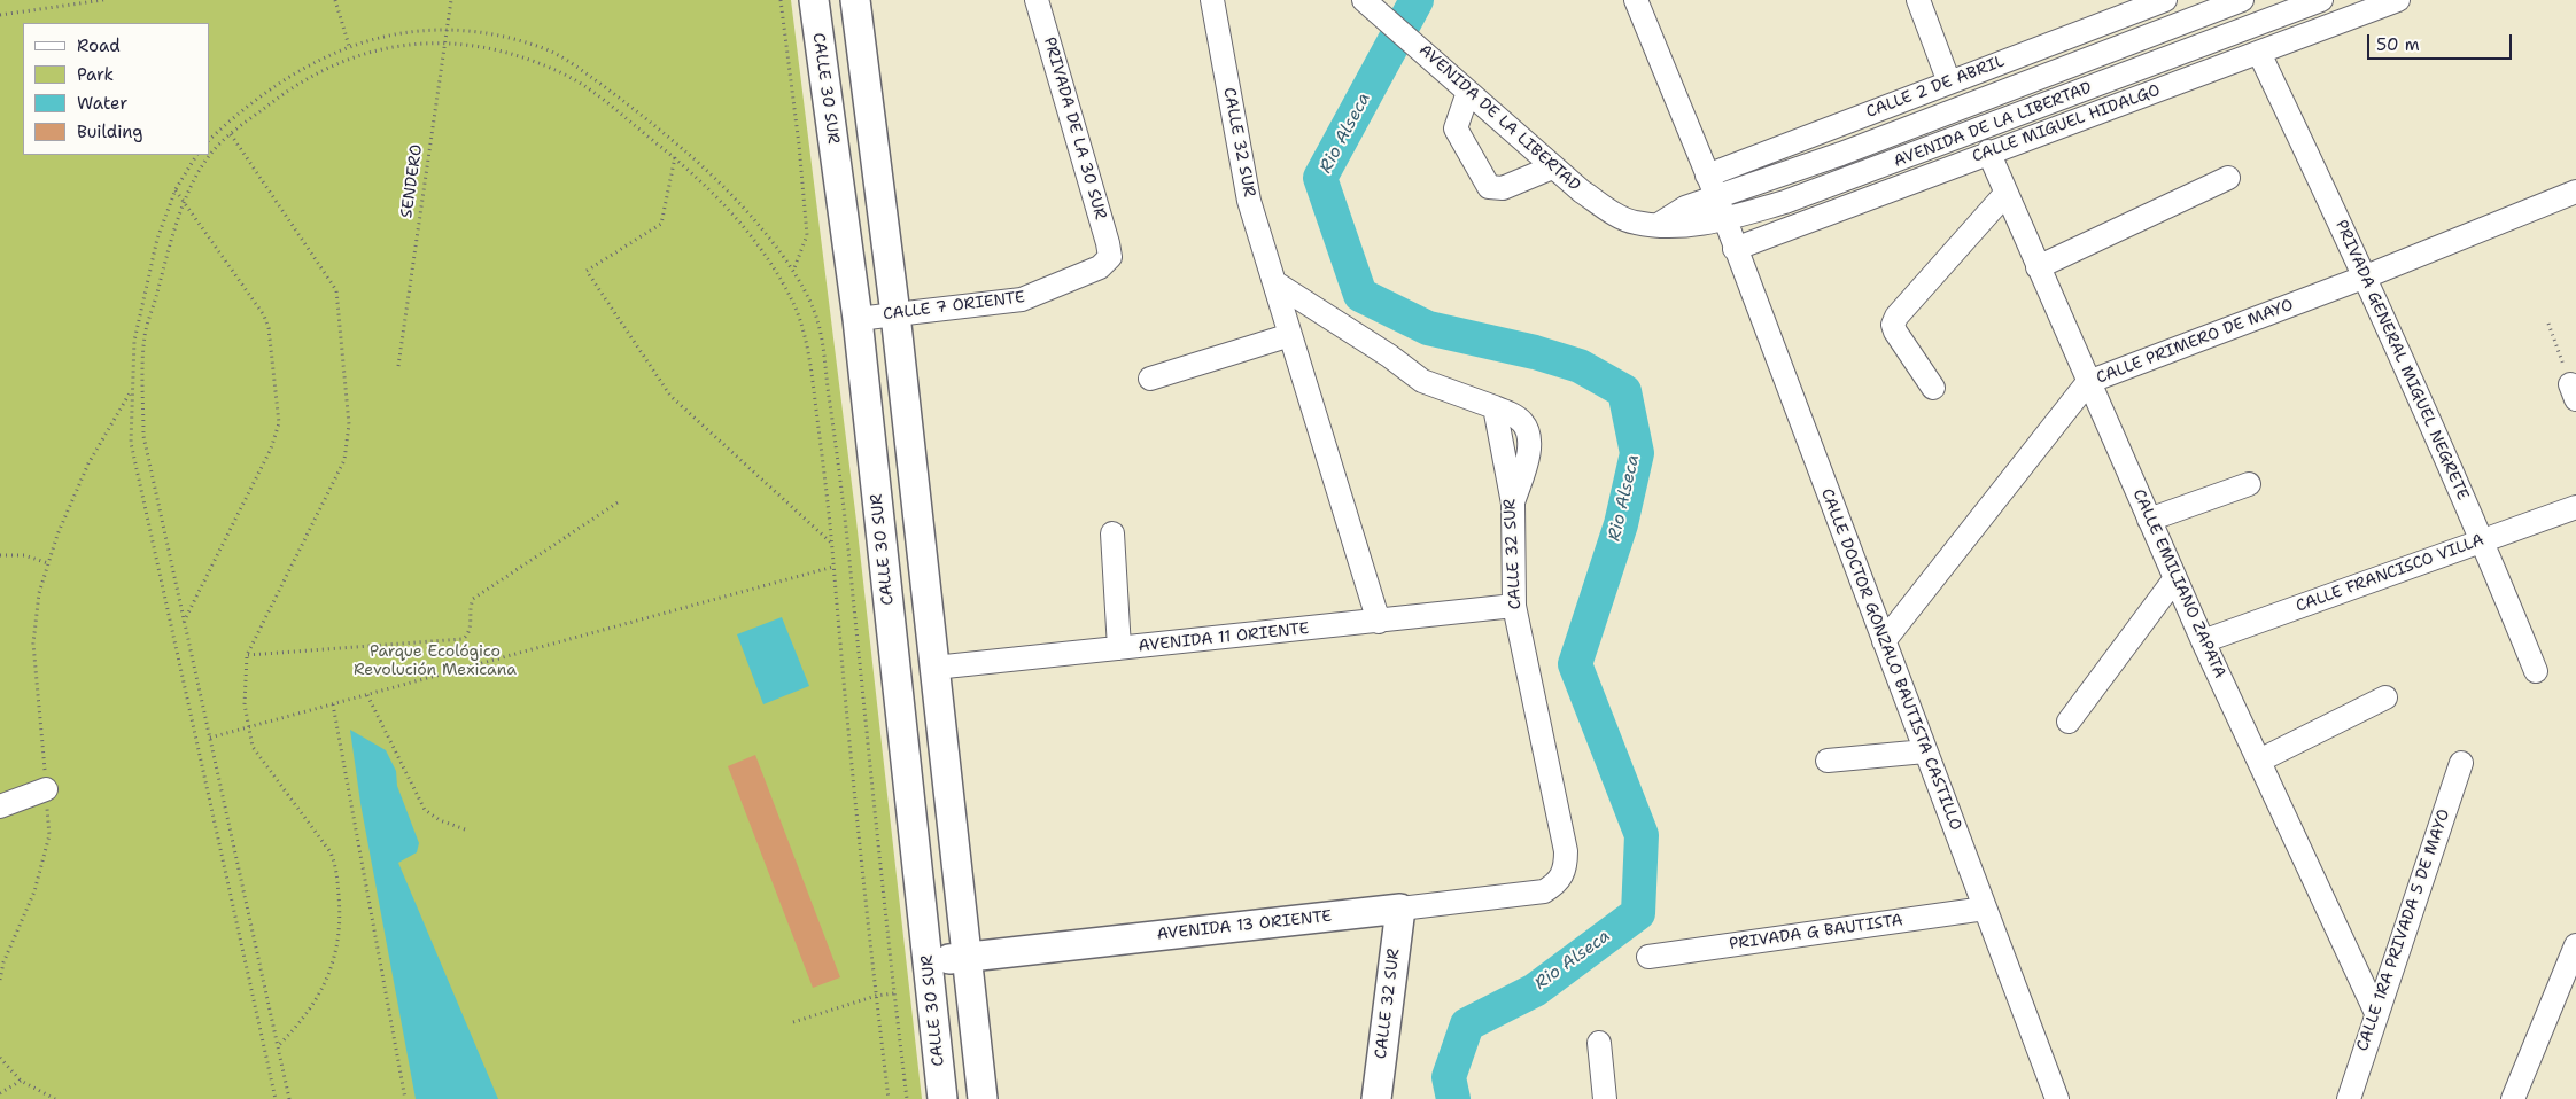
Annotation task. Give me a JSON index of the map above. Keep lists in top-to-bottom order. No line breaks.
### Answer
{"streets":{"main road":["CALLE 30 SUR","CALLE 32 SUR","AVENIDA 13 ORIENTE"],"street":["CALLE 2 DE ABRIL","AVENIDA DE LA LIBERTAD","CALLE MIGUEL HIDALGO","PRIVADA DE LA 30 SUR","CALLE 7 ORIENTE","CALLE PRIMERO DE MAYO","PRIVADA GENERAL MIGUEL NEGRETE","CALLE FRANCISCO VILLA","CALLE EMILIANO ZAPATA","AVENIDA 11 ORIENTE","CALLE DOCTOR GONZALO BAUTISTA CASTILLO","CALLE 1RA PRIVADA 5 DE MAYO","PRIVADA G BAUTISTA"],"path":["SENDERO"]},"crossings":[["CALLE 2 DE ABRIL","CALLE DOCTOR GONZALO BAUTISTA CASTILLO"],["CALLE 30 SUR","CALLE 7 ORIENTE"],["CALLE 30 SUR","AVENIDA 13 ORIENTE"],["AVENIDA DE LA LIBERTAD","CALLE DOCTOR GONZALO BAUTISTA CASTILLO"],["CALLE MIGUEL HIDALGO","PRIVADA GENERAL MIGUEL NEGRETE"],["CALLE MIGUEL HIDALGO","CALLE EMILIANO ZAPATA"],["CALLE MIGUEL HIDALGO","CALLE DOCTOR GONZALO BAUTISTA CASTILLO"],["PRIVADA DE LA 30 SUR","CALLE 7 ORIENTE"],["CALLE 32 SUR","AVENIDA 11 ORIENTE"],["CALLE 32 SUR","AVENIDA 13 ORIENTE"],["CALLE PRIMERO DE MAYO","PRIVADA GENERAL MIGUEL NEGRETE"],["CALLE PRIMERO DE MAYO","CALLE EMILIANO ZAPATA"],["CALLE PRIMERO DE MAYO","CALLE DOCTOR GONZALO BAUTISTA CASTILLO"],["PRIVADA GENERAL MIGUEL NEGRETE","CALLE FRANCISCO VILLA"],["CALLE FRANCISCO VILLA","CALLE EMILIANO ZAPATA"],["CALLE EMILIANO ZAPATA","CALLE 1RA PRIVADA 5 DE MAYO"],["CALLE DOCTOR GONZALO BAUTISTA CASTILLO","PRIVADA G BAUTISTA"]],"water":["Rio Alseca"],"parks":["Parque Ecológico Revolución Mexicana"],"legend":["Road","Park","Water","Building"],"scale_bar":"50 m"}
